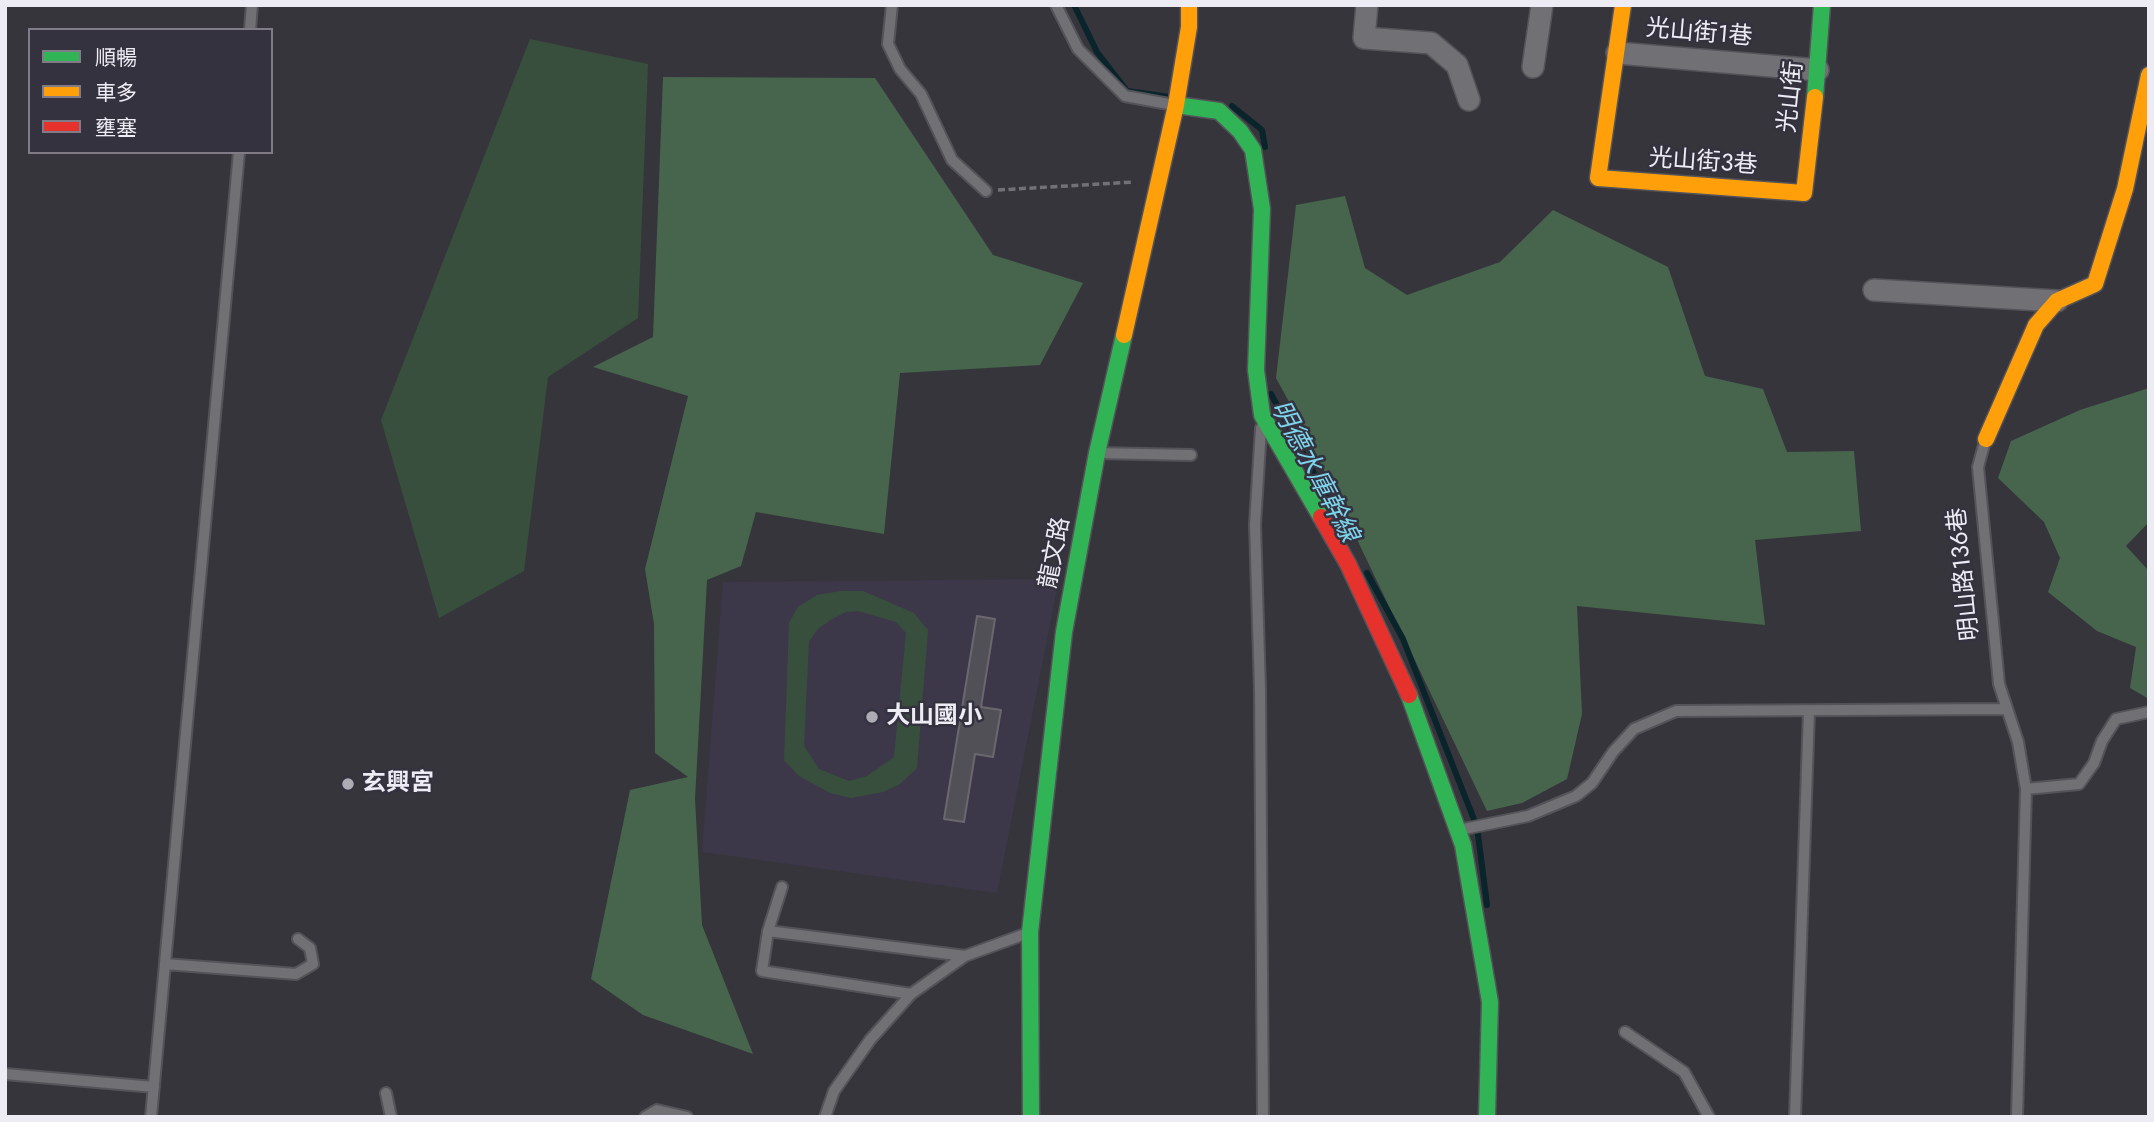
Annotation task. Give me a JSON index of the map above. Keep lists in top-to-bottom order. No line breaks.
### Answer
{"streets":{"street":["光山街1巷","光山街","光山街3巷","龍文路","明山路136巷"]},"crossings":[["光山街1巷","光山街"],["光山街1巷","光山街3巷"],["光山街","光山街3巷"]],"water":["明德水庫幹線"],"places":["大山國小","玄興宮"],"legend":["順暢","車多","壅塞"]}
